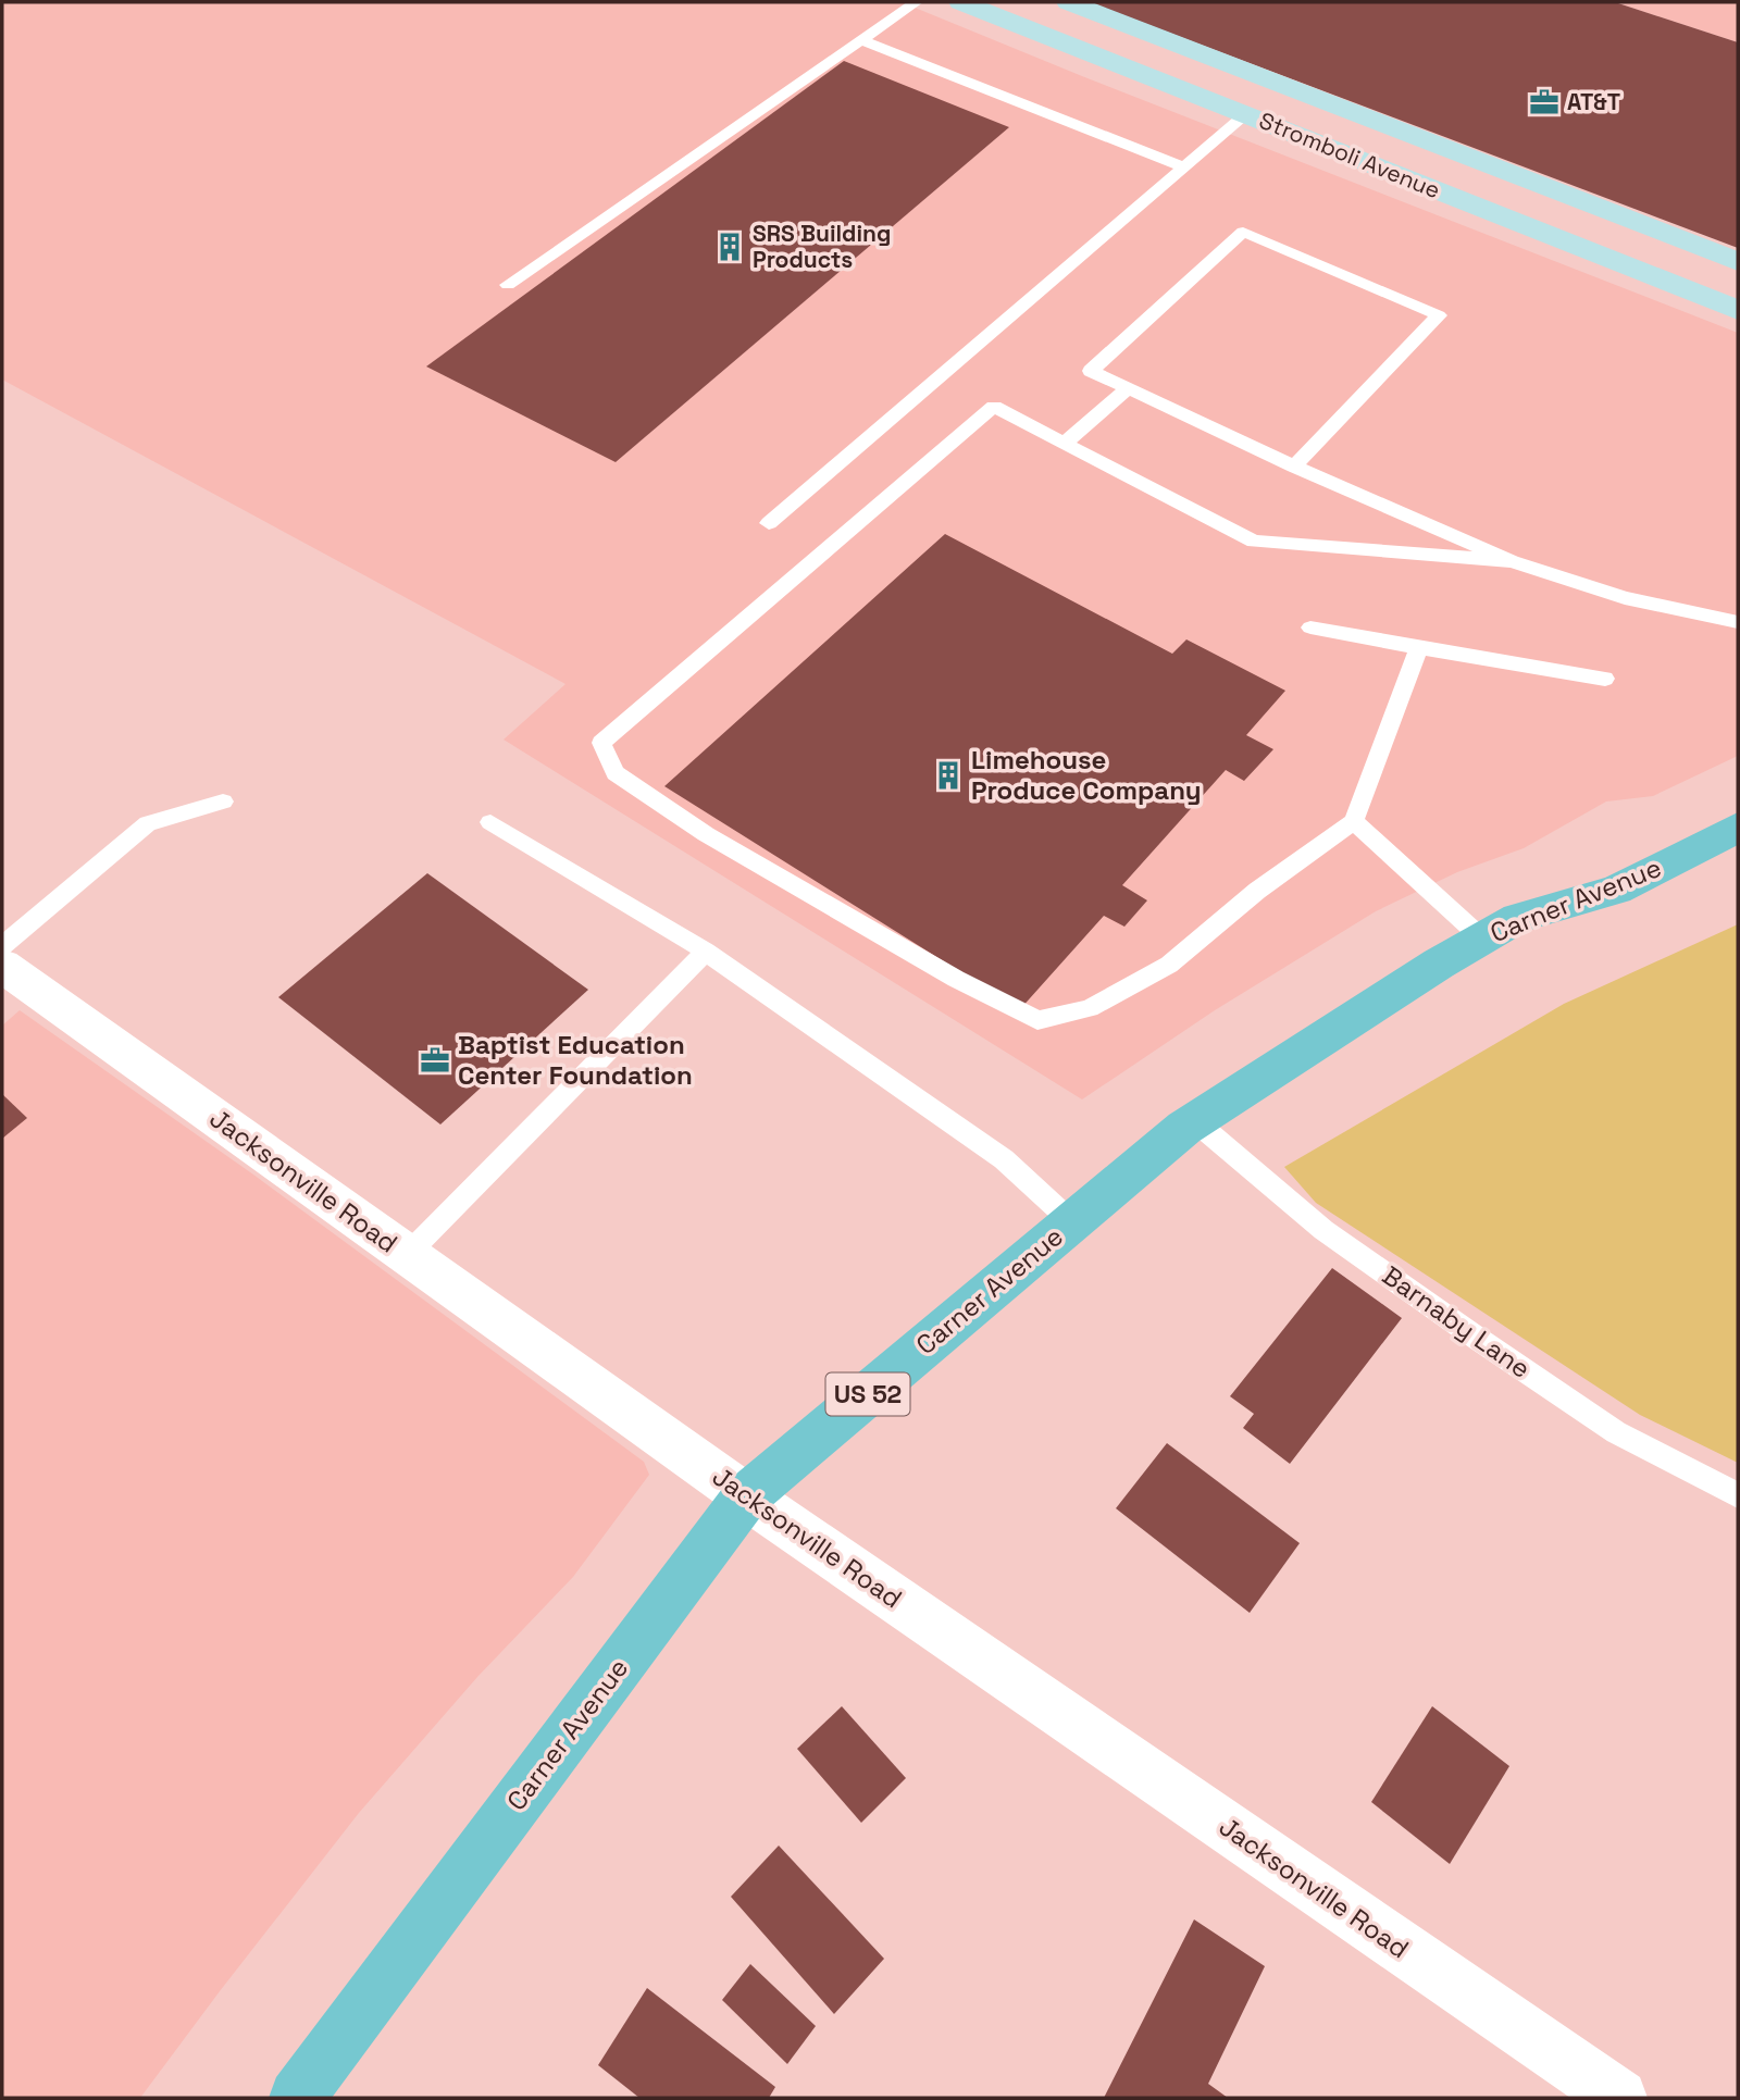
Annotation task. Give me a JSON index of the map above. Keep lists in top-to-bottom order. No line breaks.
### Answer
{"streets":{"main road":["Carner Avenue","US 52"],"street":["Stromboli Avenue","Jacksonville Road"],"lane":["Barnaby Lane"]},"crossings":[["Carner Avenue","Jacksonville Road"],["Carner Avenue","Barnaby Lane"]],"places":{"office":["AT&T","Baptist Education Center Foundation"],"building":["SRS Building Products","Limehouse Produce Company"]}}
